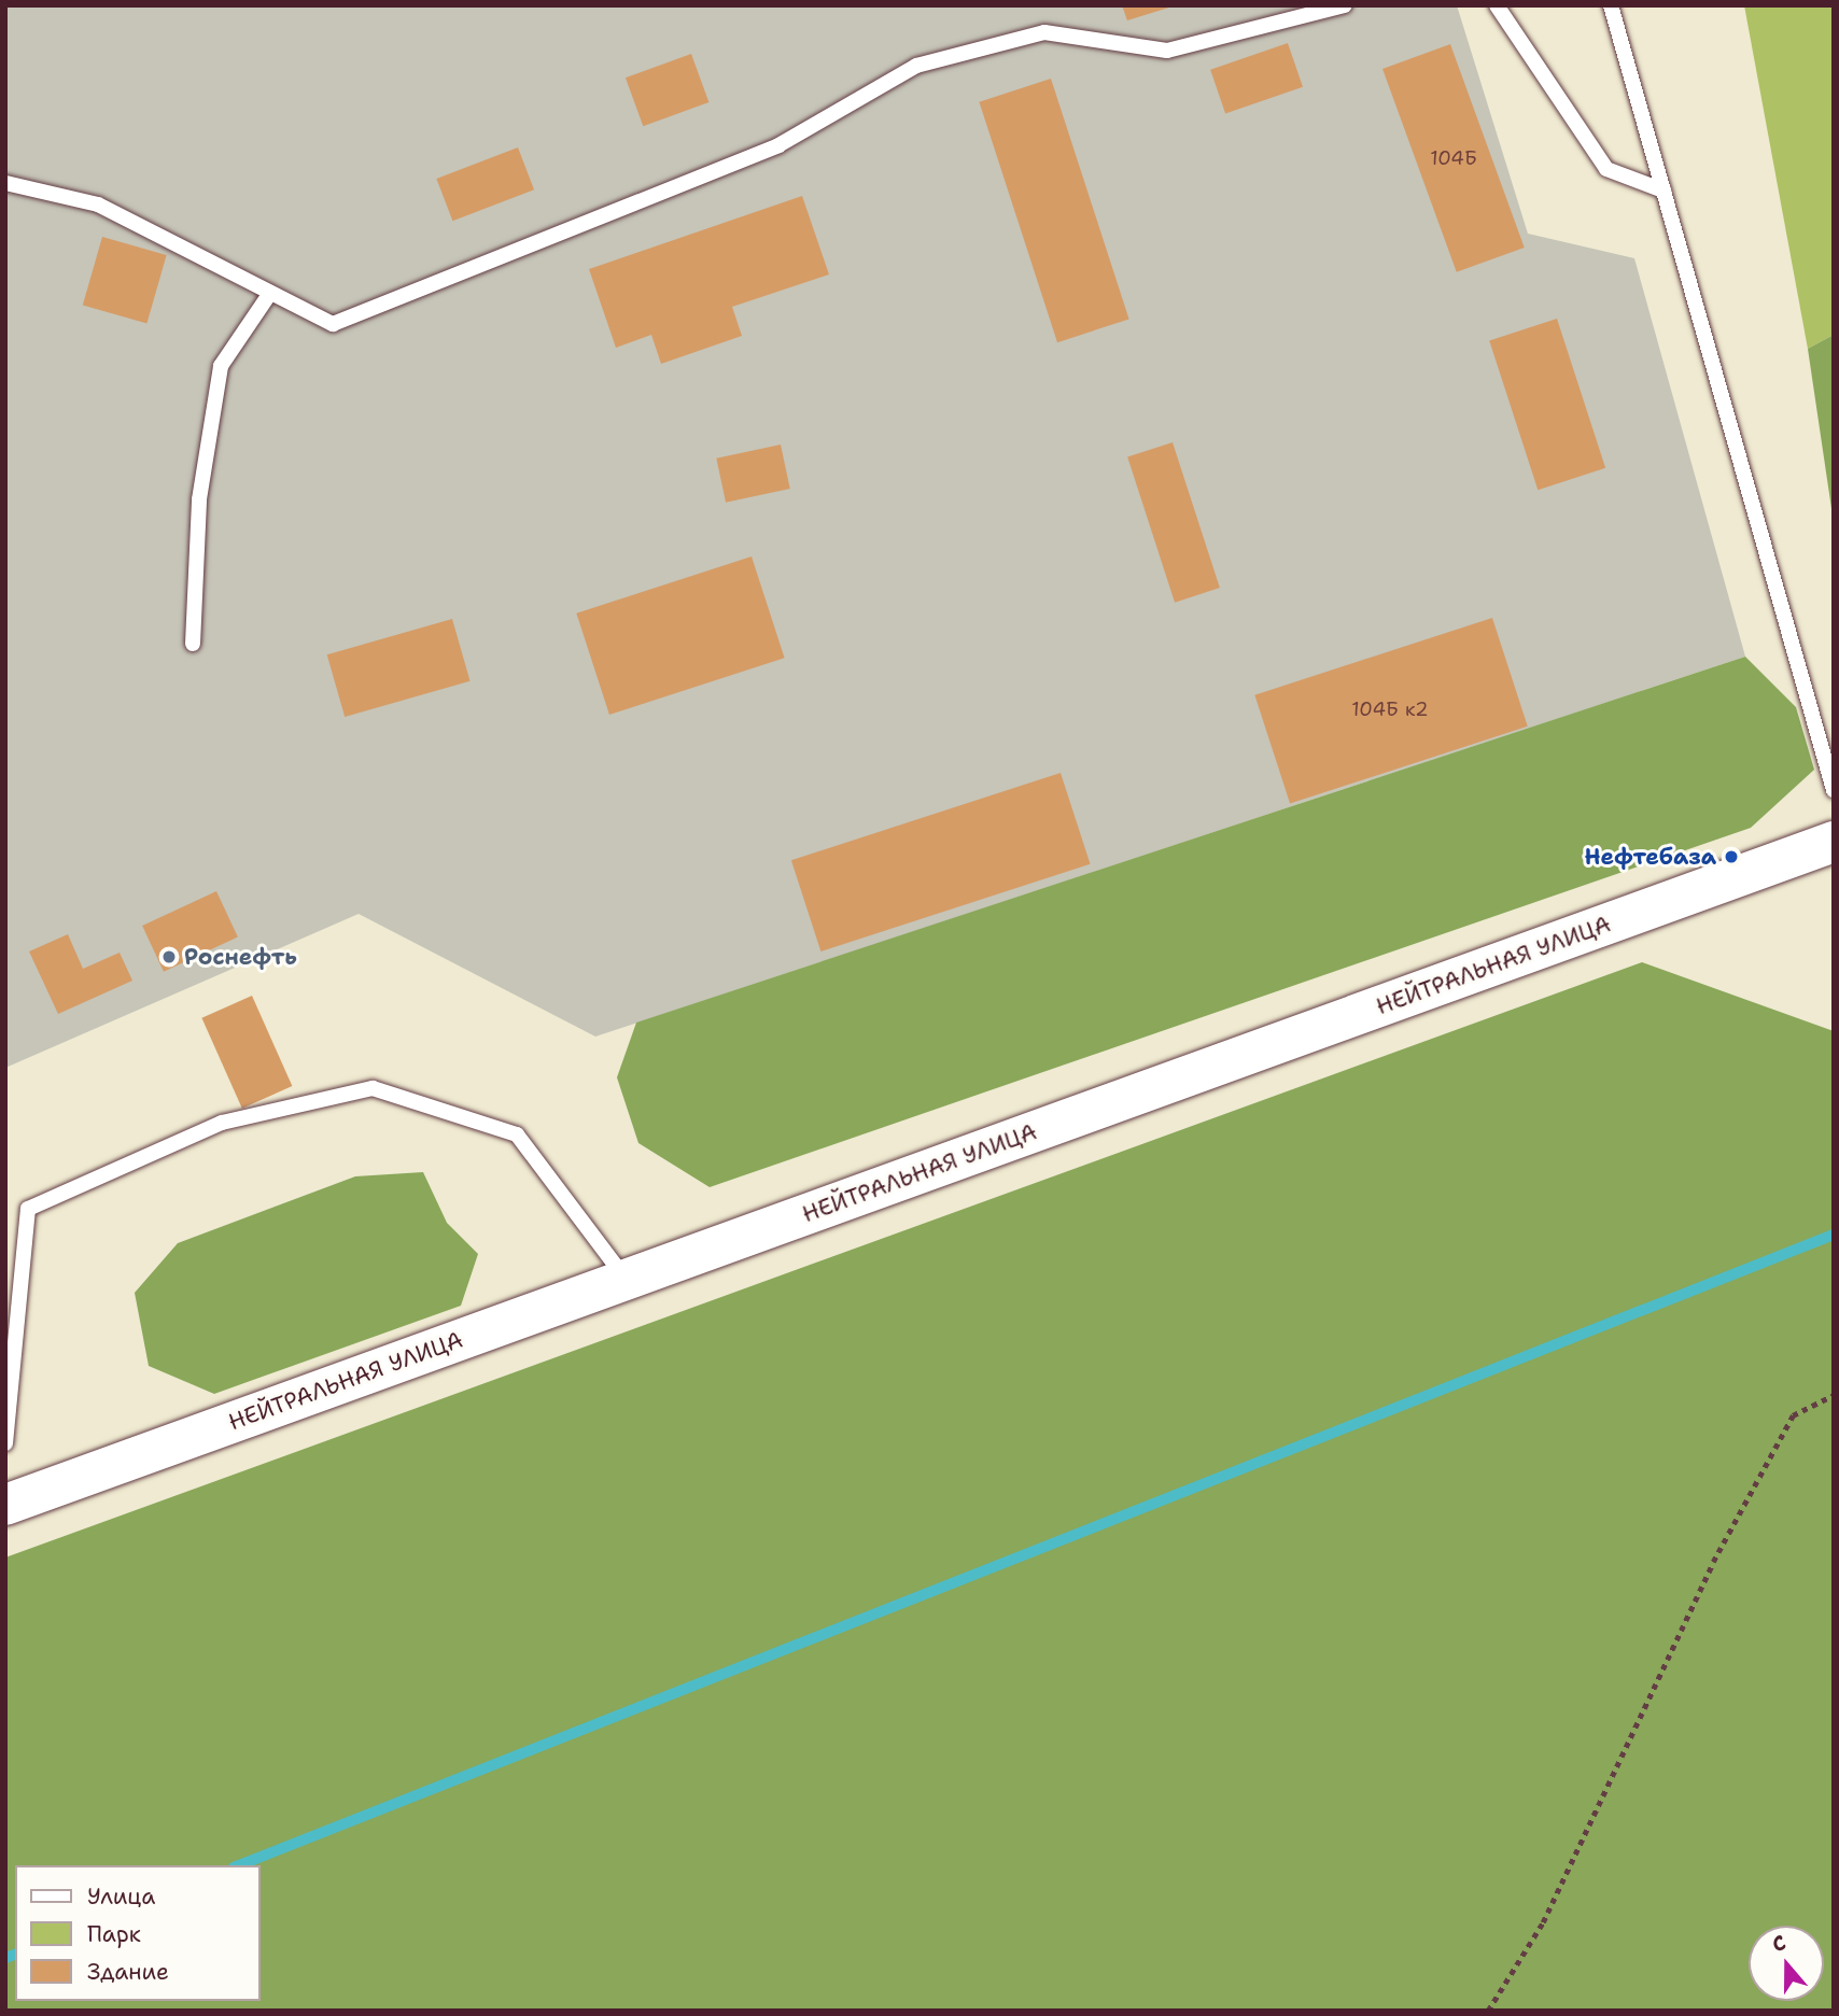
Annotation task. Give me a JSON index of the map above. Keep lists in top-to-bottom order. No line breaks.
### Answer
{"streets":{"main road":["НЕЙТРАЛЬНАЯ УЛИЦА"]},"places":["Нефтебаза","Роснефть"],"house_numbers":["104Б","104Б к2"],"legend":["Улица","Парк","Здание"],"north":"top"}
